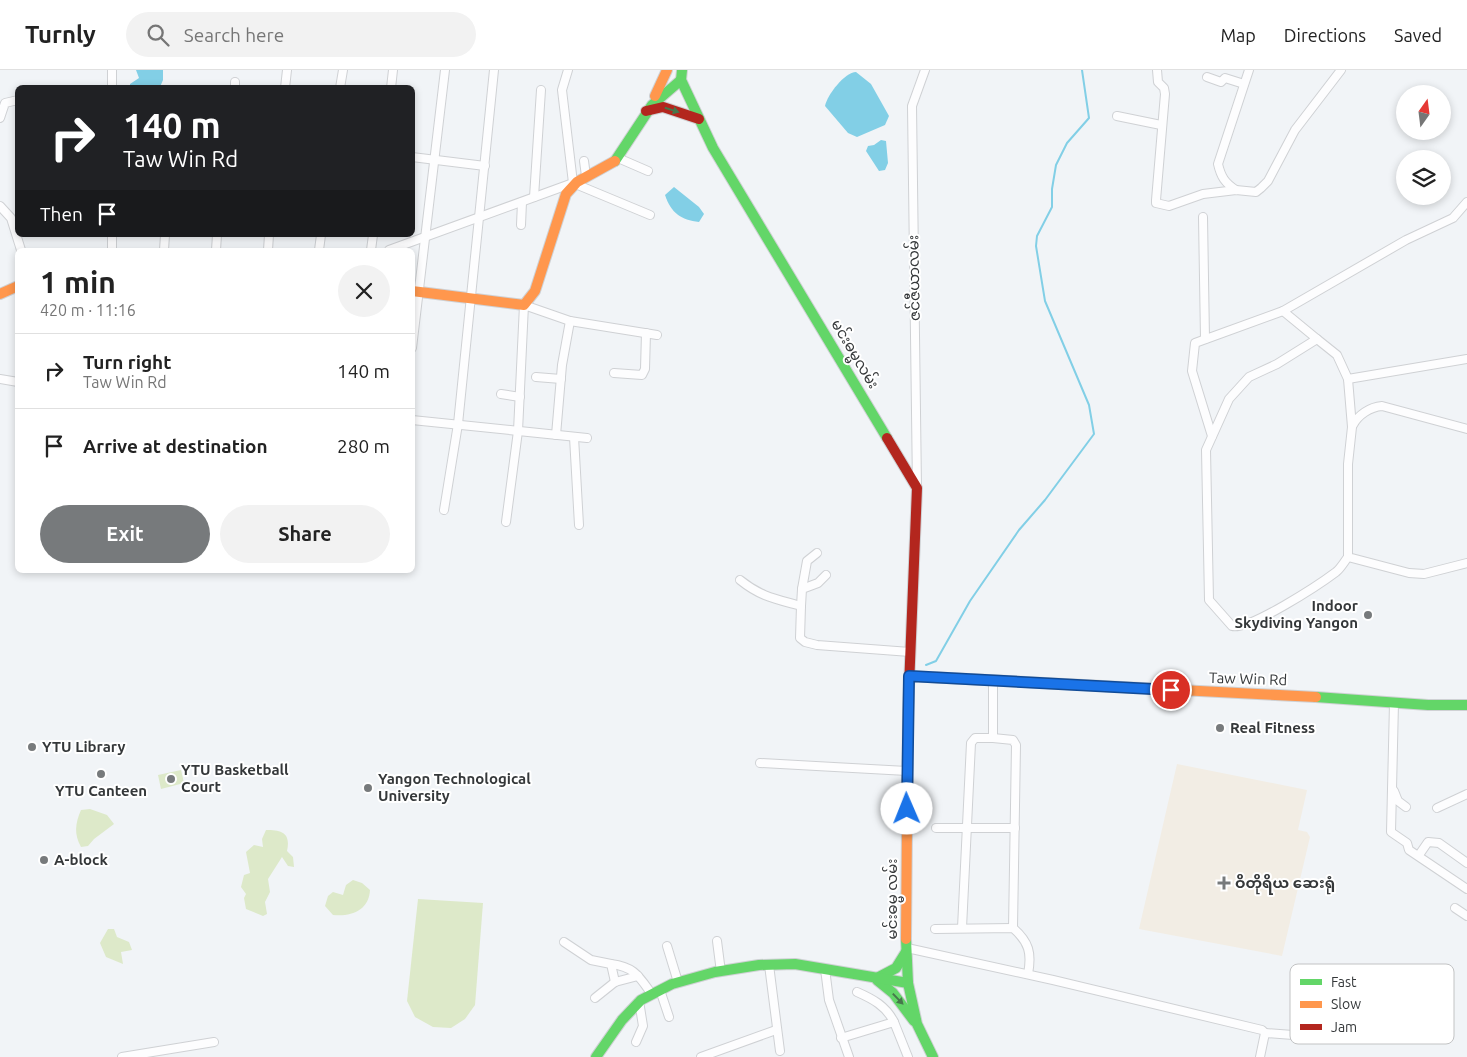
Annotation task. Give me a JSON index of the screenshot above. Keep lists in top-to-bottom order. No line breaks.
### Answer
{"streets":{"main road":["မင်းဓမ္မလမ်း","Taw Win Rd","မင်းဓမ္မ လမ်း"],"street":["ဇင်ဇီယာလမ်း"]},"crossings":[["ဇင်ဇီယာလမ်း","မင်းဓမ္မလမ်း"],["Taw Win Rd","မင်းဓမ္မ လမ်း"]],"places":{"other":["Indoor Skydiving Yangon","Real Fitness","YTU Library","YTU Canteen","YTU Basketball Court","Yangon Technological University","A-block"],"health":["ဝိတိုရိယ ဆေးရုံ"]},"legend":["Fast","Slow","Jam"],"north":"top","page":{"header":"Turnly","search":"Search here","nav":["Map","Directions","Saved"],"turn":["140 m","Taw Win Rd"],"then":"Then","heading":["1 min","420 m · 11:16"],"list":[{"name":"Turn right","note":"Taw Win Rd","value":"140 m"},{"name":"Arrive at destination","value":"280 m"}],"buttons":["Exit","Share"]}}
